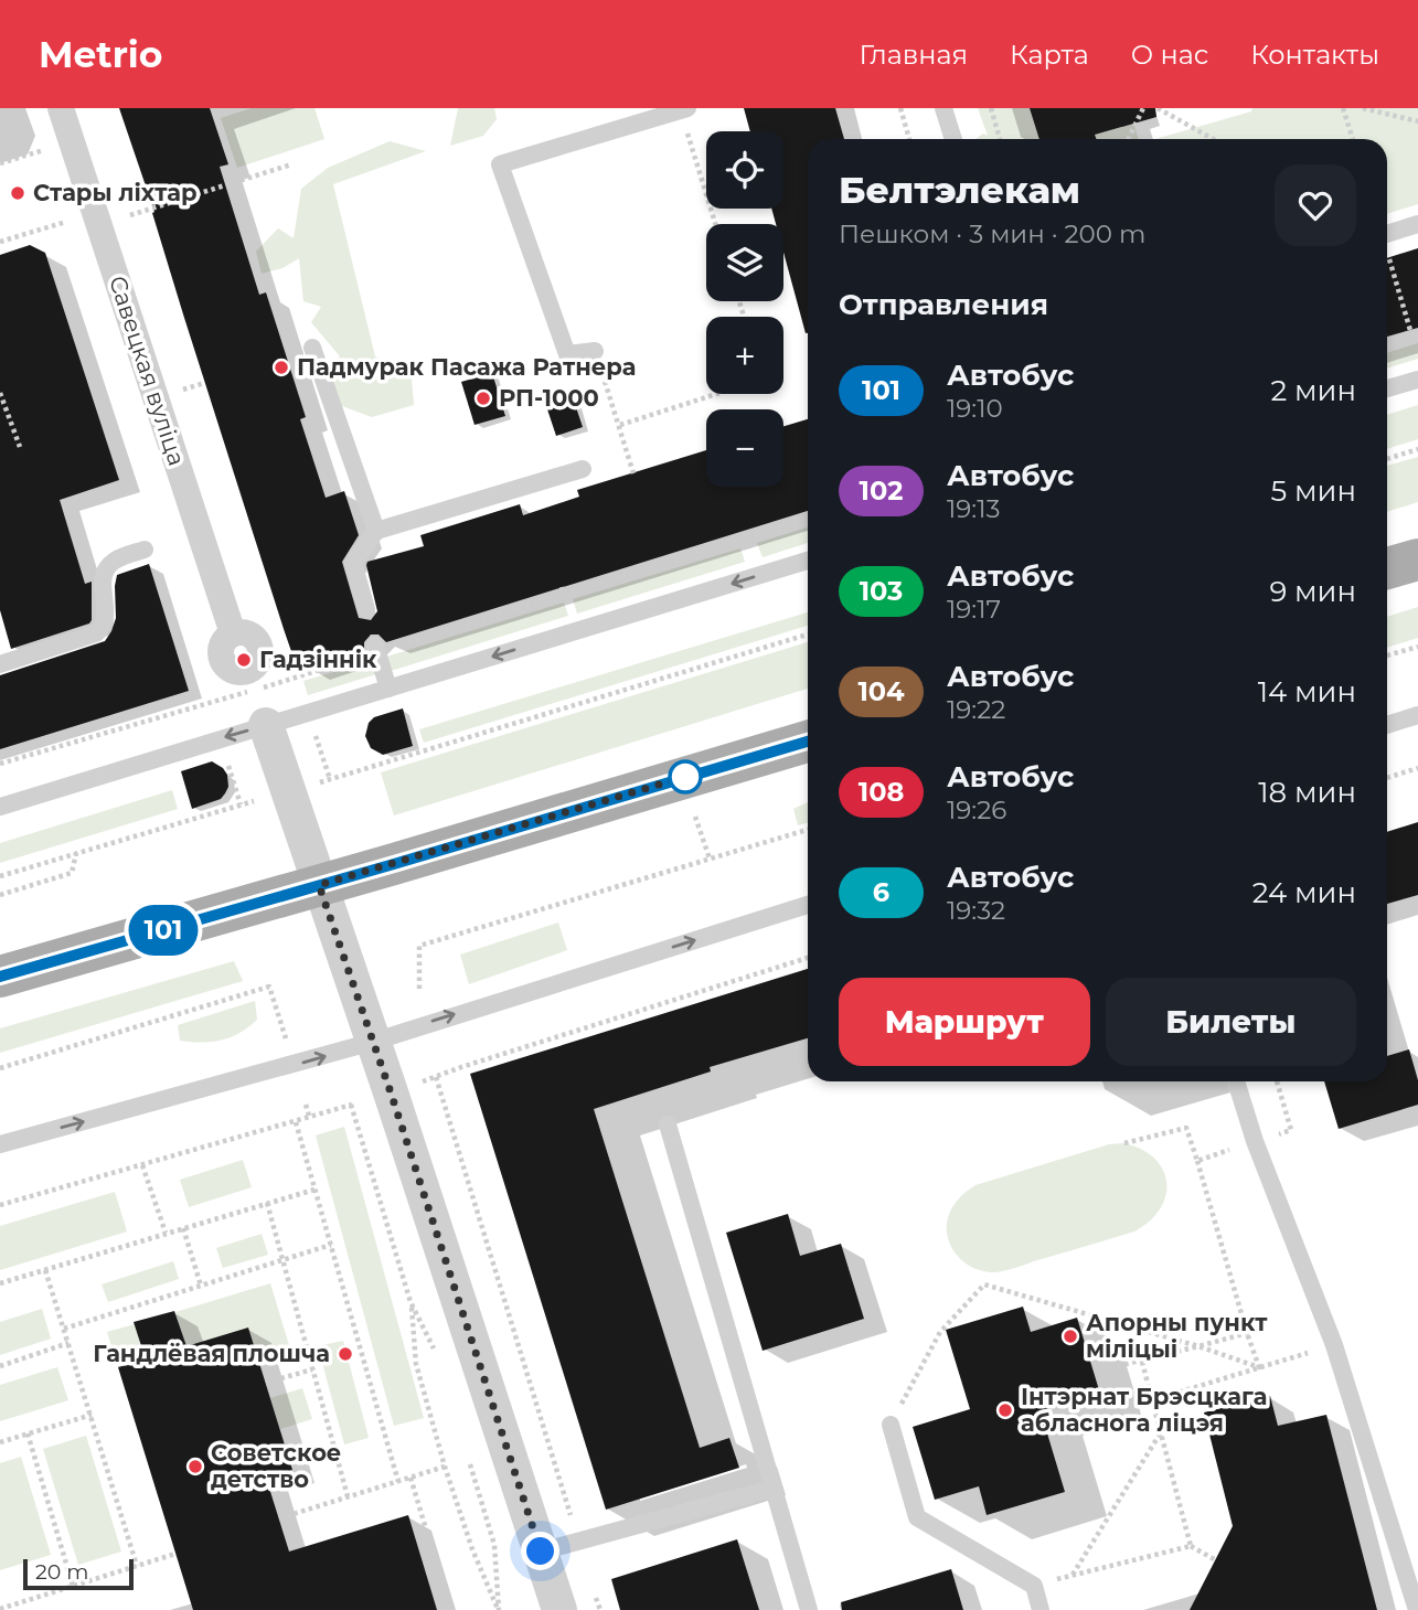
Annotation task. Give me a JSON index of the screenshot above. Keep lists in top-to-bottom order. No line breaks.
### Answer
{"streets":{"street":["Савецкая вуліца"]},"places":["Стары ліхтар","Падмурак Пасажа Ратнера","РП-1000","Гадзіннік","Апорны пункт міліцыі","Гандлёвая плошча","Інтэрнат Брэсцкага абласнога ліцэя","Советское детство"],"lines":["bus line 101"],"scale_bar":"20 m","page":{"header":"Metrio","nav":["Главная","Карта","О нас","Контакты"],"on_map":"101","map_buttons":["+","−"],"heading":[["Белтэлекам","Пешком · 3 мин · 200 m"],"Отправления"],"list":[{"mark":"101","name":"Автобус","note":"19:10","value":"2 мин"},{"mark":"102","name":"Автобус","note":"19:13","value":"5 мин"},{"mark":"103","name":"Автобус","note":"19:17","value":"9 мин"},{"mark":"104","name":"Автобус","note":"19:22","value":"14 мин"},{"mark":"108","name":"Автобус","note":"19:26","value":"18 мин"},{"mark":"6","name":"Автобус","note":"19:32","value":"24 мин"}],"buttons":["Маршрут","Билеты"],"scale":"20 m"}}
